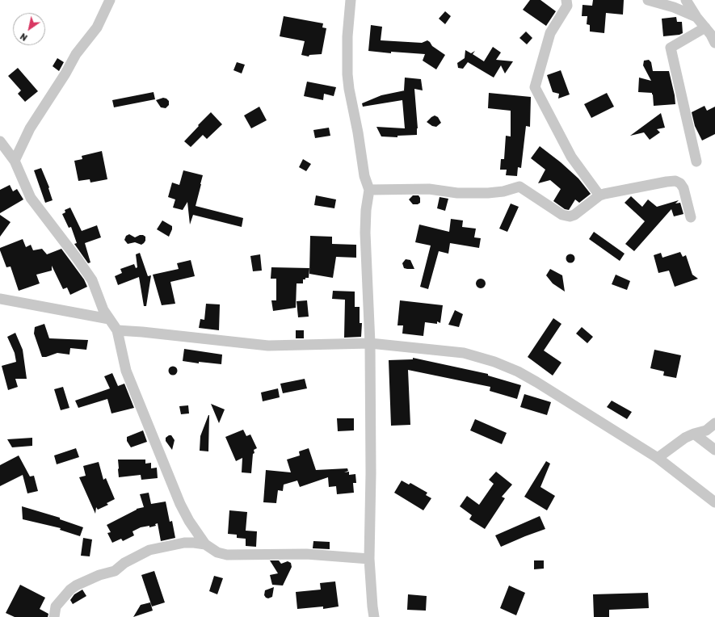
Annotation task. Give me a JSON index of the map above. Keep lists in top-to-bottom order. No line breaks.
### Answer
{"north":"bottom left"}
